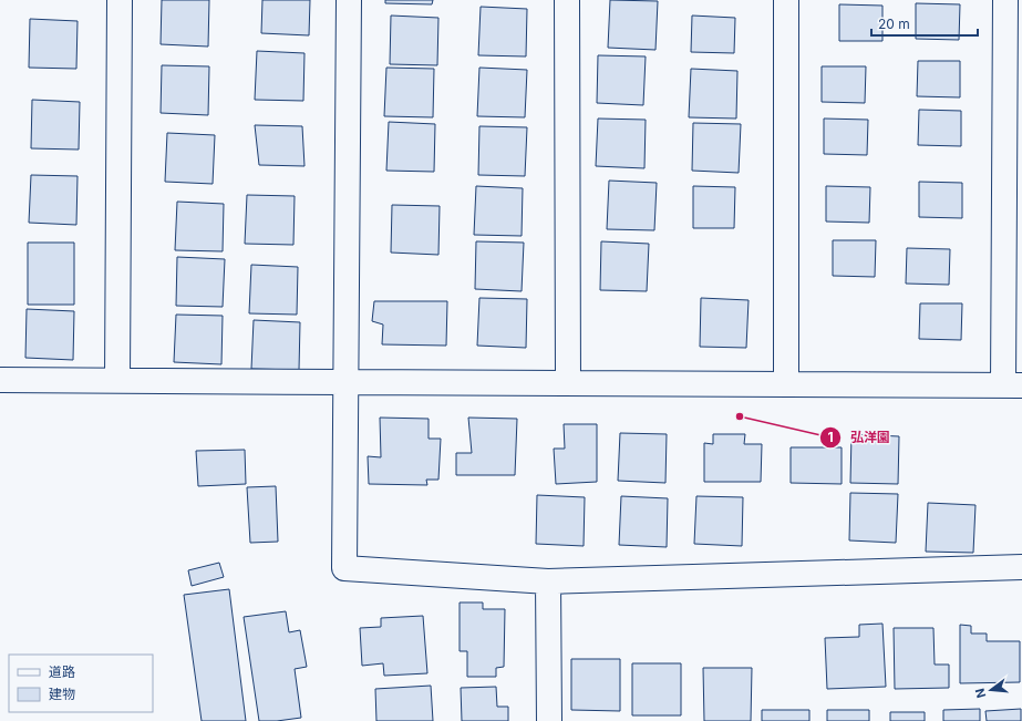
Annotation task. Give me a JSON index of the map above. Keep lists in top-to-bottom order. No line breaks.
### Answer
{"places":["弘洋園"],"legend":["道路","建物"],"scale_bar":"20 m","north":"left"}
